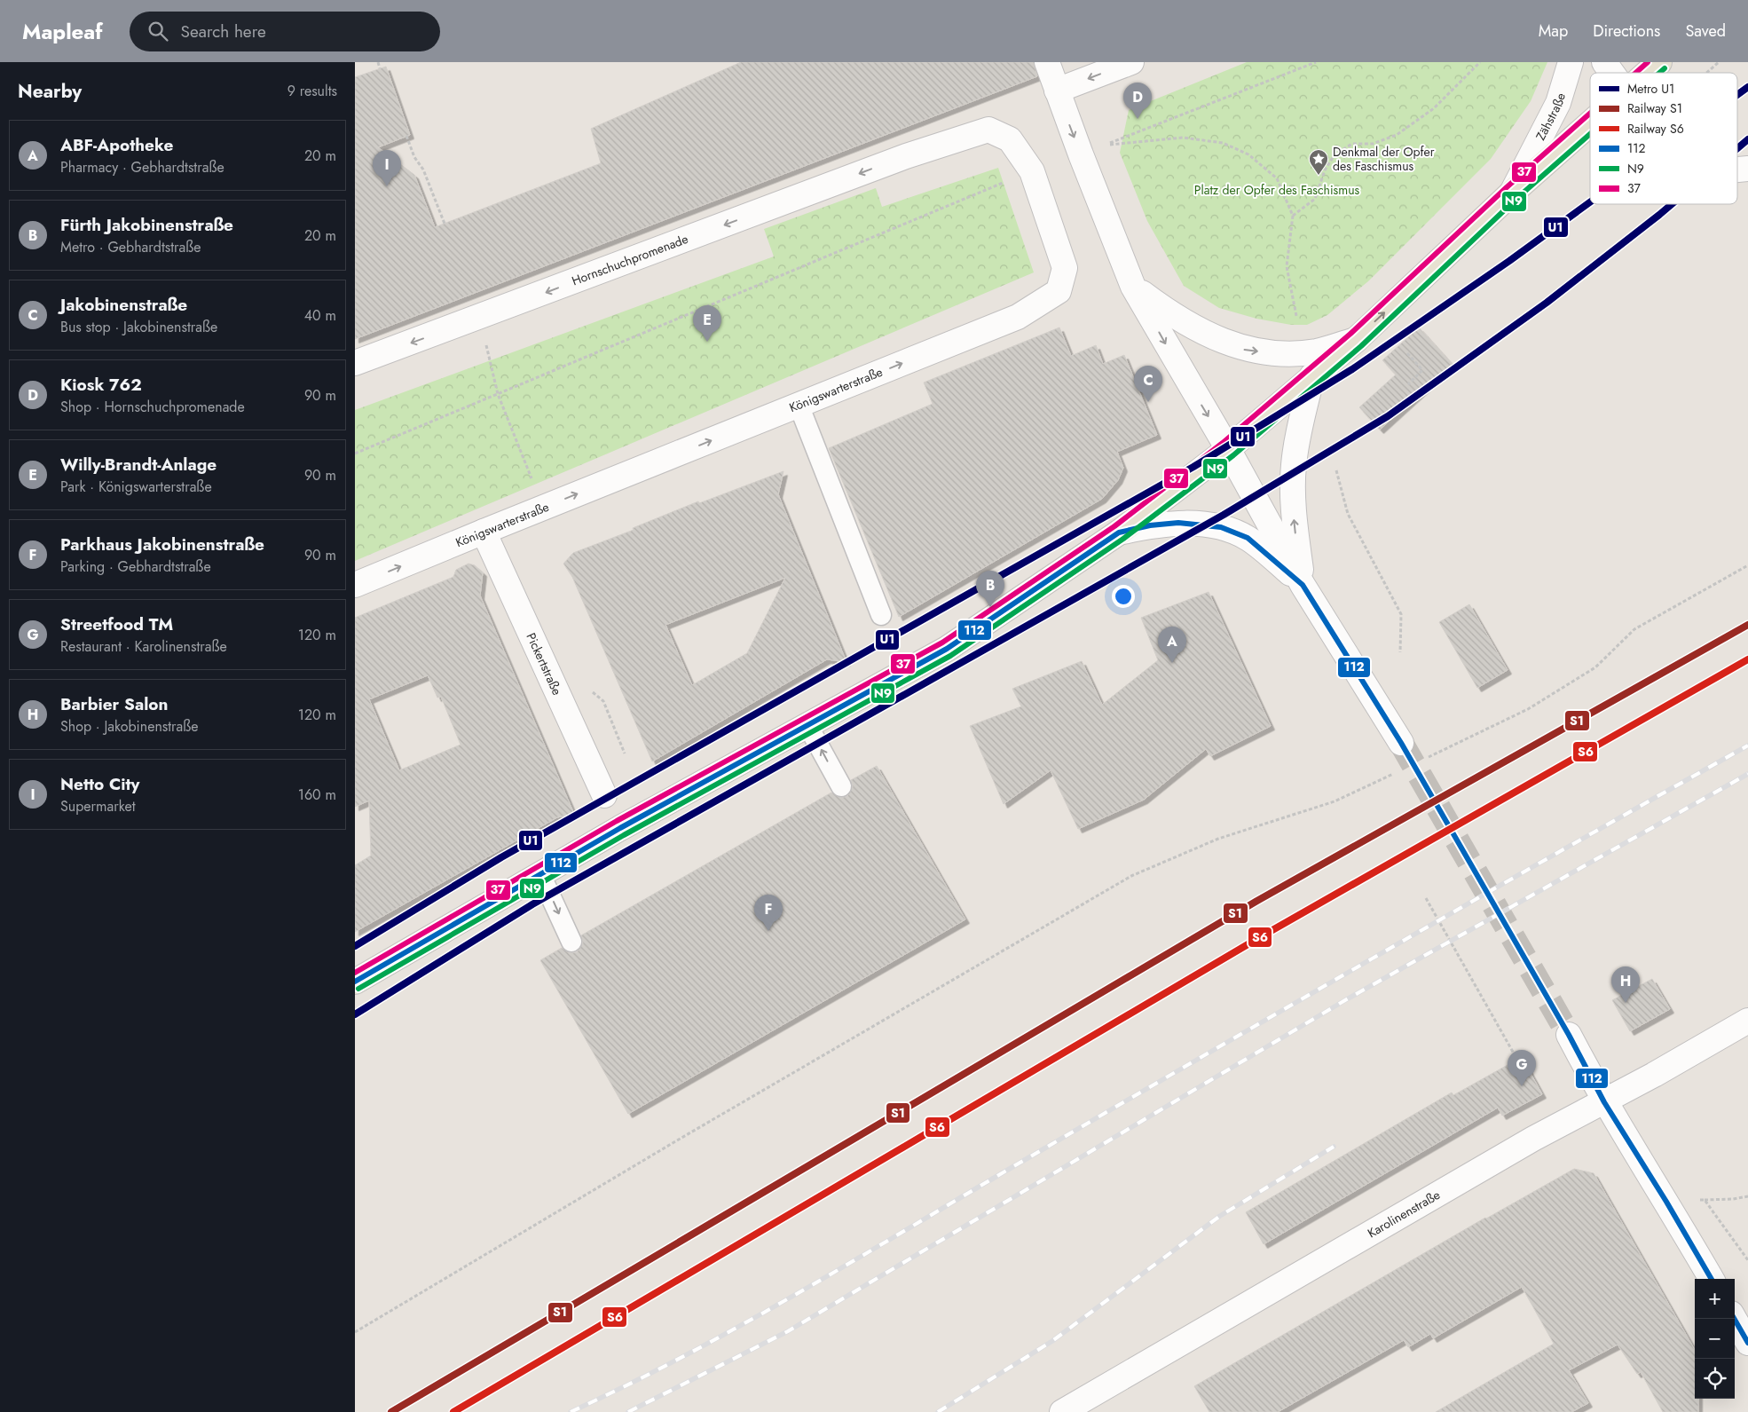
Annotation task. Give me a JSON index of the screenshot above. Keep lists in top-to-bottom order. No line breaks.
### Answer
{"streets":{"street":["Zähstraße","Hornschuchpromenade","Königswarterstraße","Pickertstraße","Karolinenstraße"]},"crossings":[["Hornschuchpromenade","Königswarterstraße"],["Königswarterstraße","Pickertstraße"]],"one_way":["Hornschuchpromenade","Königswarterstraße"],"parks":["Platz der Opfer des Faschismus"],"places":{"place":["Denkmal der Opfer des Faschismus"]},"lines":["transit line 37","transit line N9","metro line U1","transit line 112","rail line S1","rail line S6"],"legend":["Metro U1","Railway S1","Railway S6","112","N9","37"],"page":{"header":"Mapleaf","search":"Search here","nav":["Map","Directions","Saved"],"heading":["Nearby","9 results"],"pins":["D","I","E","C","B","A","F","H","G"],"list":[{"mark":"A","name":"ABF-Apotheke","note":"Pharmacy · Gebhardtstraße","value":"20 m"},{"mark":"B","name":"Fürth Jakobinenstraße","note":"Metro · Gebhardtstraße","value":"20 m"},{"mark":"C","name":"Jakobinenstraße","note":"Bus stop · Jakobinenstraße","value":"40 m"},{"mark":"D","name":"Kiosk 762","note":"Shop · Hornschuchpromenade","value":"90 m"},{"mark":"E","name":"Willy-Brandt-Anlage","note":"Park · Königswarterstraße","value":"90 m"},{"mark":"F","name":"Parkhaus Jakobinenstraße","note":"Parking · Gebhardtstraße","value":"90 m"},{"mark":"G","name":"Streetfood TM","note":"Restaurant · Karolinenstraße","value":"120 m"},{"mark":"H","name":"Barbier Salon","note":"Shop · Jakobinenstraße","value":"120 m"},{"mark":"I","name":"Netto City","note":"Supermarket","value":"160 m"}],"map_buttons":["+","−"]}}
